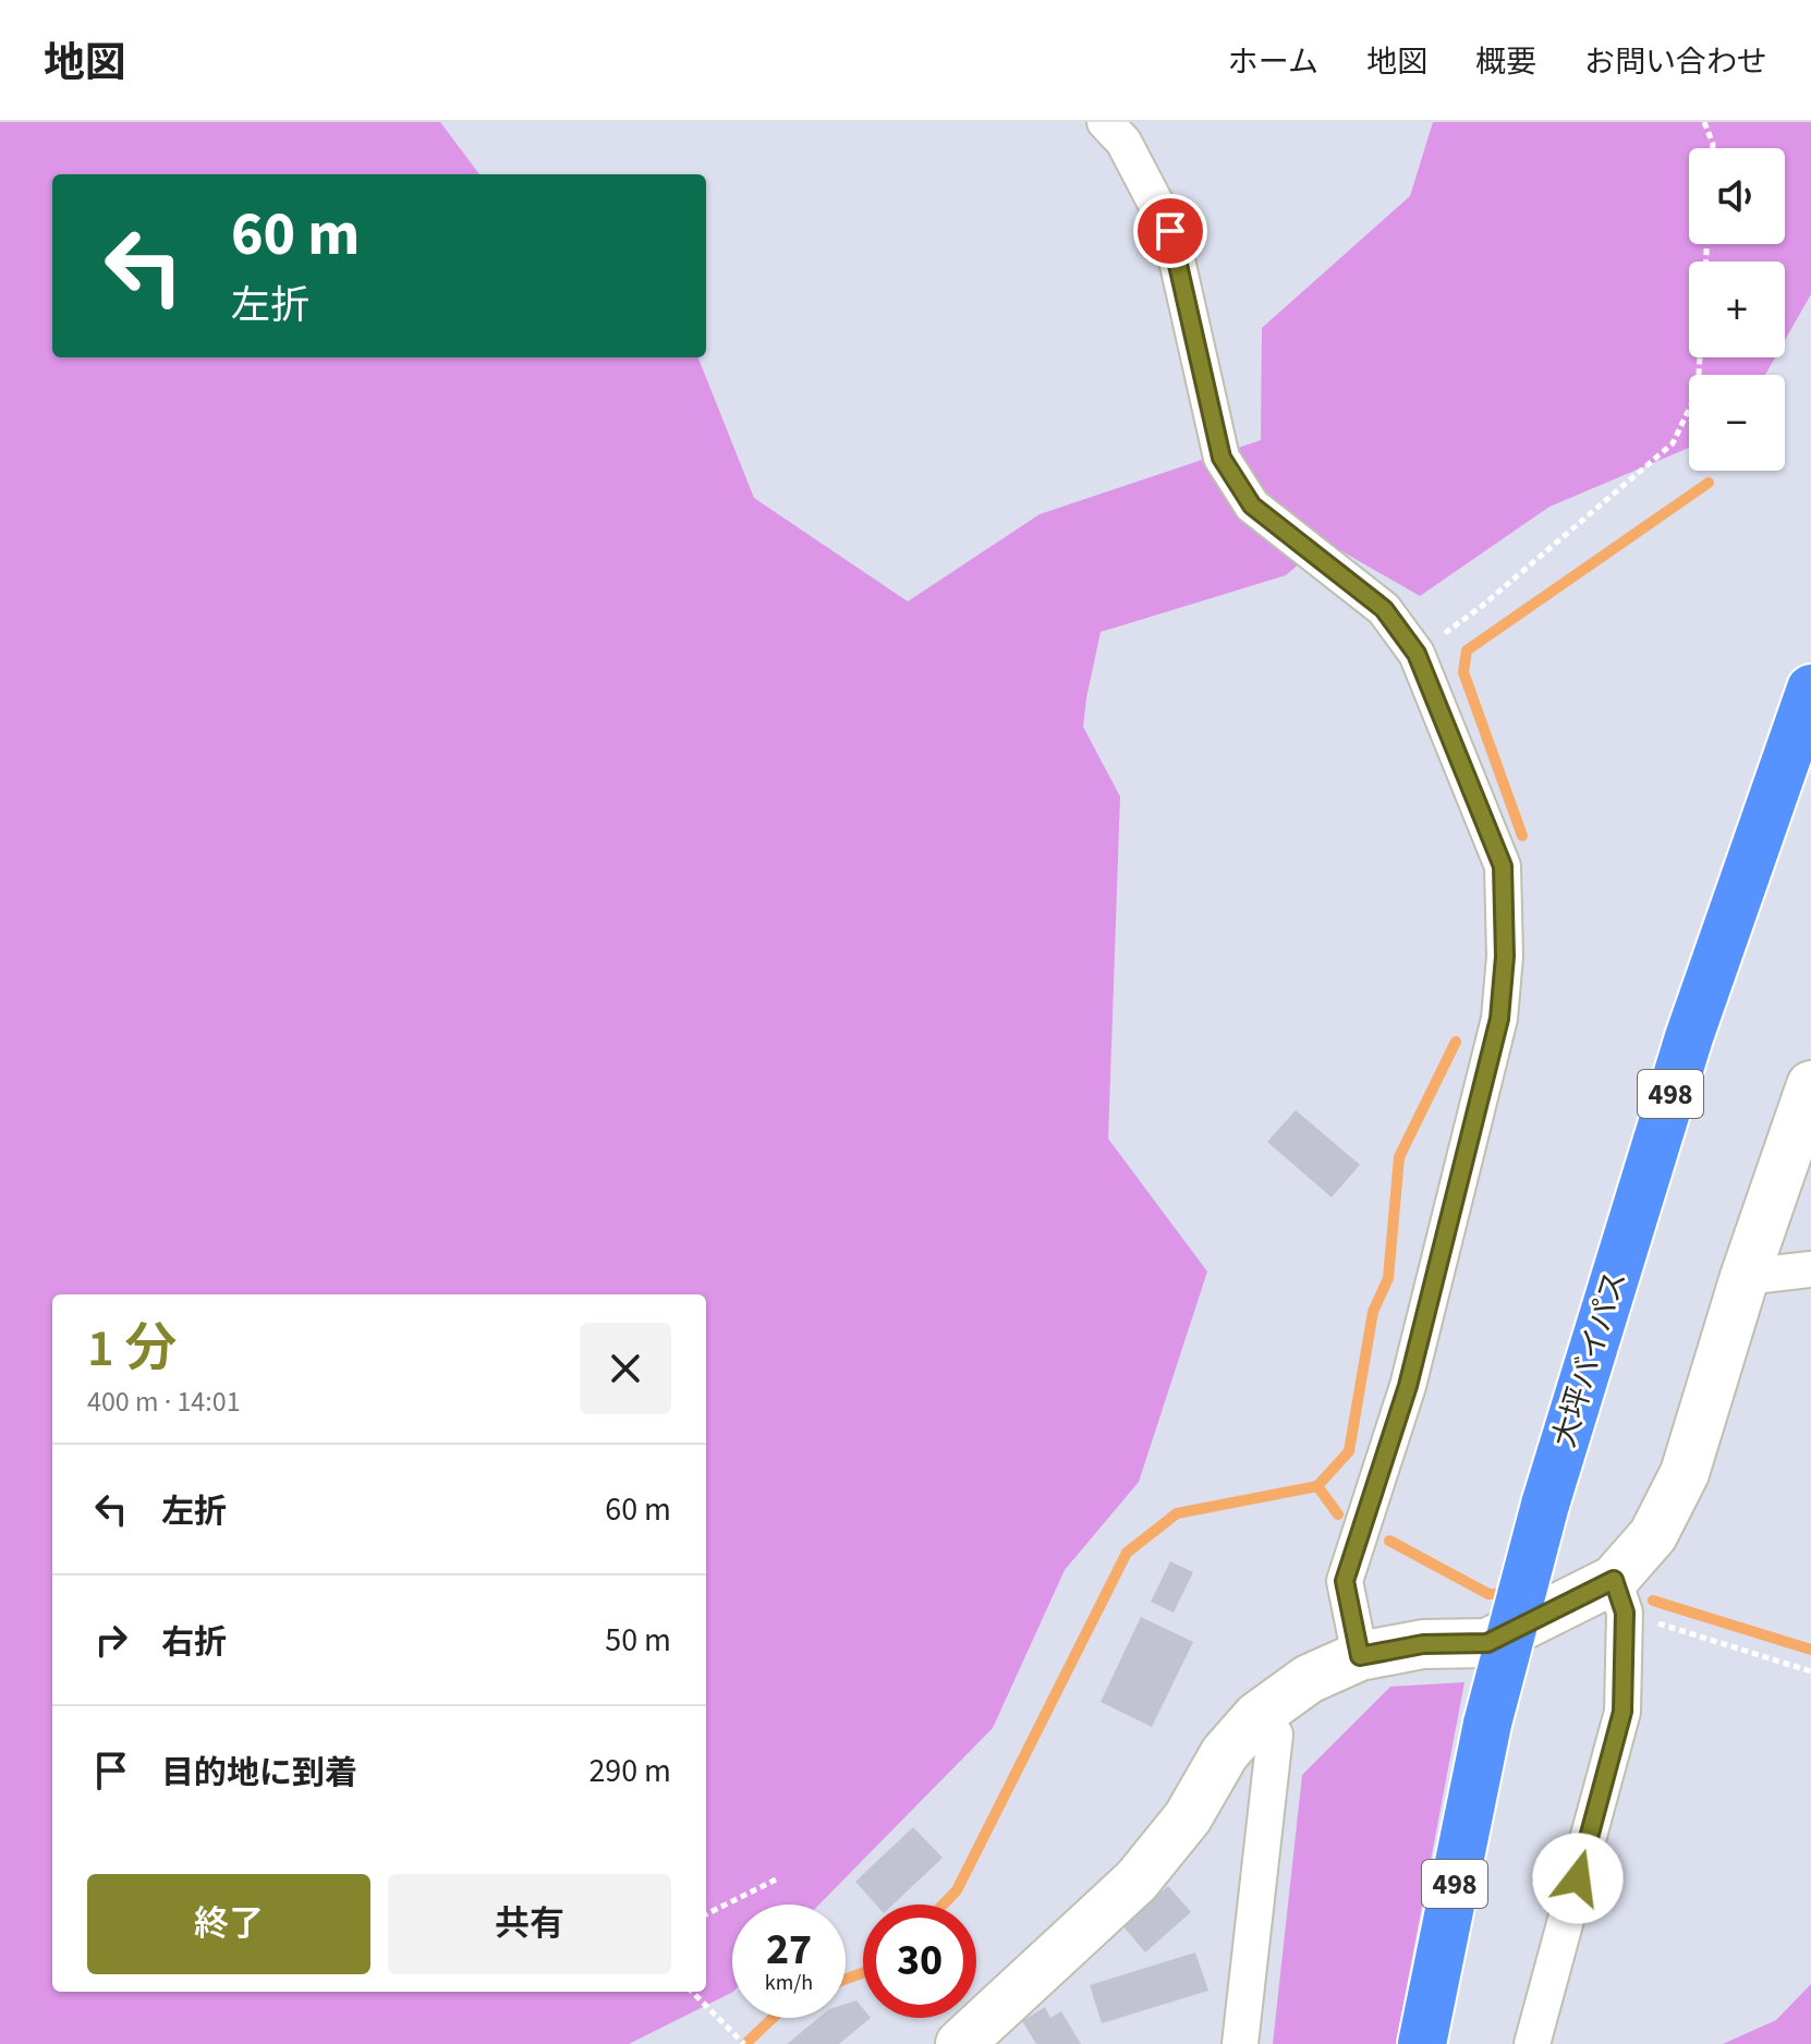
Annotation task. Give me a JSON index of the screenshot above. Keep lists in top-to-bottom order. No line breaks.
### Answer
{"streets":{"highway":["498","大坪バイパス"]},"page":{"header":"地図","nav":["ホーム","地図","概要","お問い合わせ"],"map_buttons":["+","−"],"turn":["60 m","左折"],"heading":["1 分","400 m · 14:01"],"list":[{"name":"左折","value":"60 m"},{"name":"右折","value":"50 m"},{"name":"目的地に到着","value":"290 m"}],"buttons":["終了","共有"],"speed":"27 km/h","limit":"30"}}
